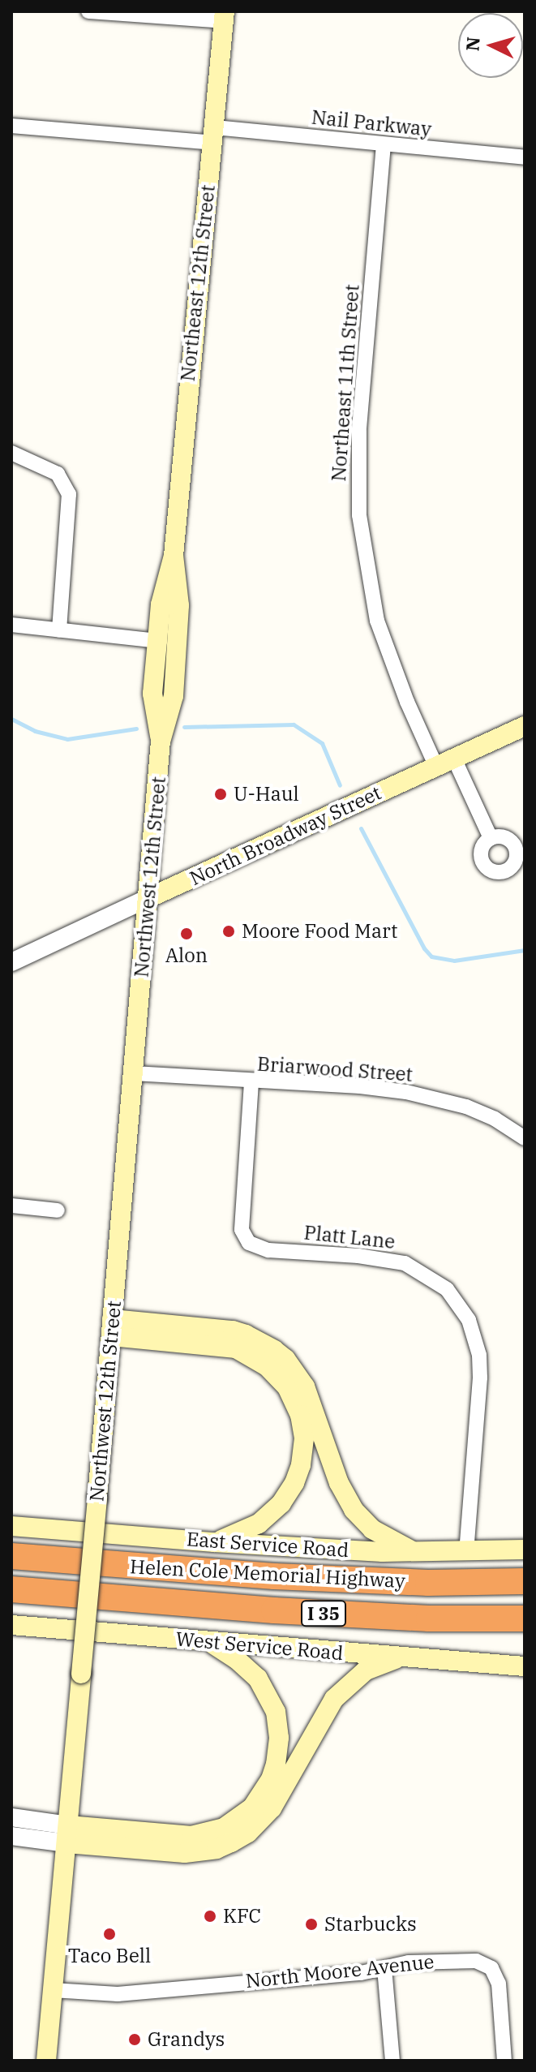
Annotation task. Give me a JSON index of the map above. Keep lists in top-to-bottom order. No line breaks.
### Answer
{"streets":{"highway":["Helen Cole Memorial Highway","I 35"],"main road":["Northeast 12th Street","North Broadway Street","Northwest 12th Street","East Service Road","West Service Road"],"street":["Nail Parkway","Northeast 11th Street","Briarwood Street","Platt Lane","North Moore Avenue"]},"crossings":[["Nail Parkway","Northeast 12th Street"],["Nail Parkway","Northeast 11th Street"],["Northeast 12th Street","Northwest 12th Street"],["Northeast 11th Street","North Broadway Street"],["North Broadway Street","Northwest 12th Street"],["Northwest 12th Street","Briarwood Street"],["Northwest 12th Street","North Moore Avenue"],["Briarwood Street","Platt Lane"],["Platt Lane","East Service Road"]],"places":["U-Haul","Moore Food Mart","Alon","KFC","Starbucks","Taco Bell","Grandys"],"north":"left"}
